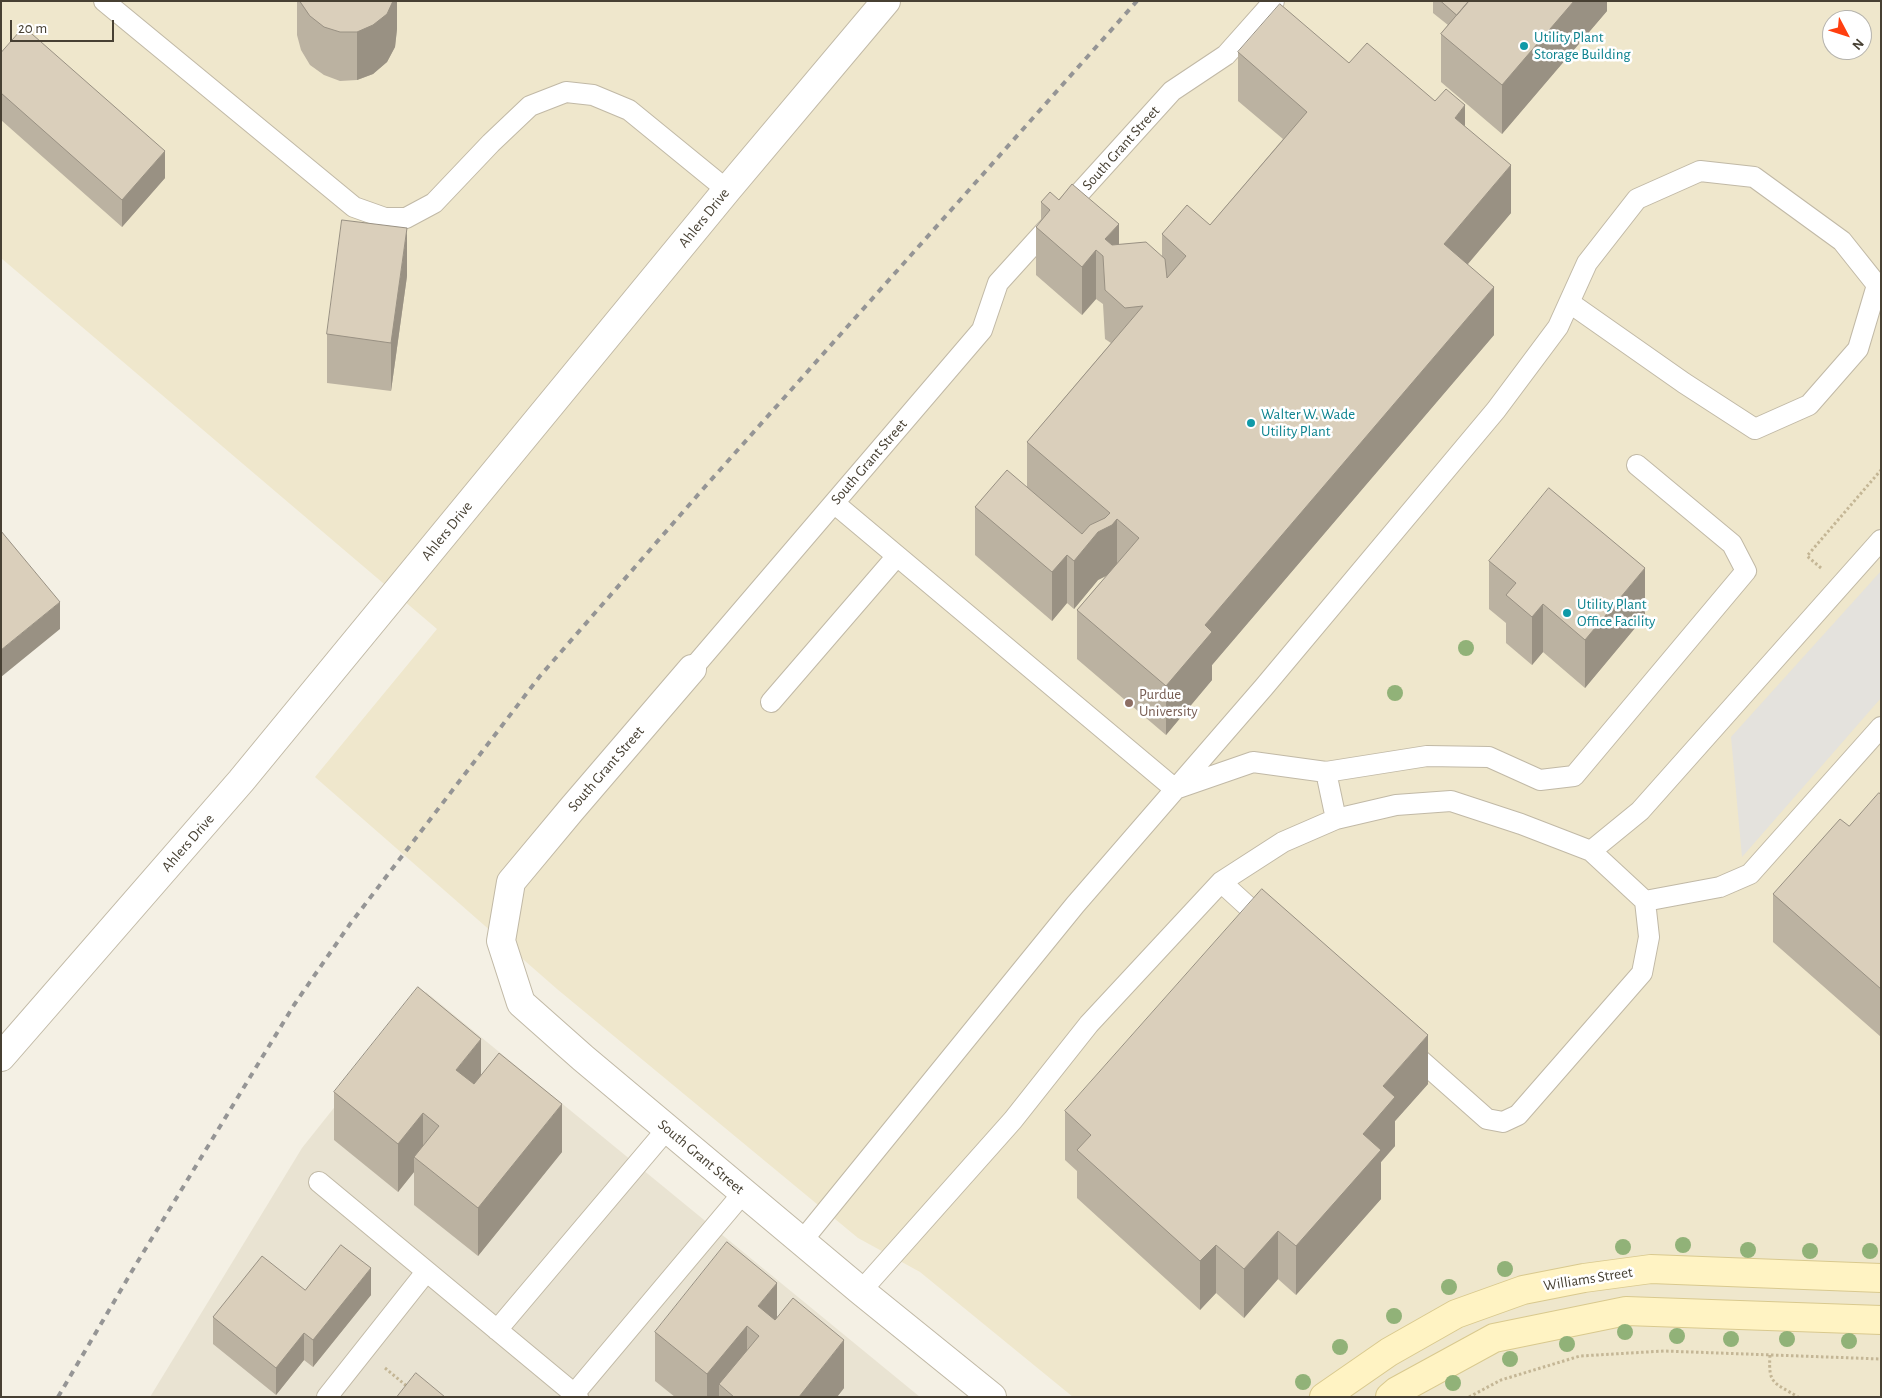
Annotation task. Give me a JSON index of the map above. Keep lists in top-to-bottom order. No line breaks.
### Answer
{"streets":{"main road":["Williams Street"],"street":["South Grant Street","Ahlers Drive"]},"places":["Utility Plant Storage Building","Walter W. Wade Utility Plant","Utility Plant Office Facility","Purdue University"],"scale_bar":"20 m","north":"bottom right"}
